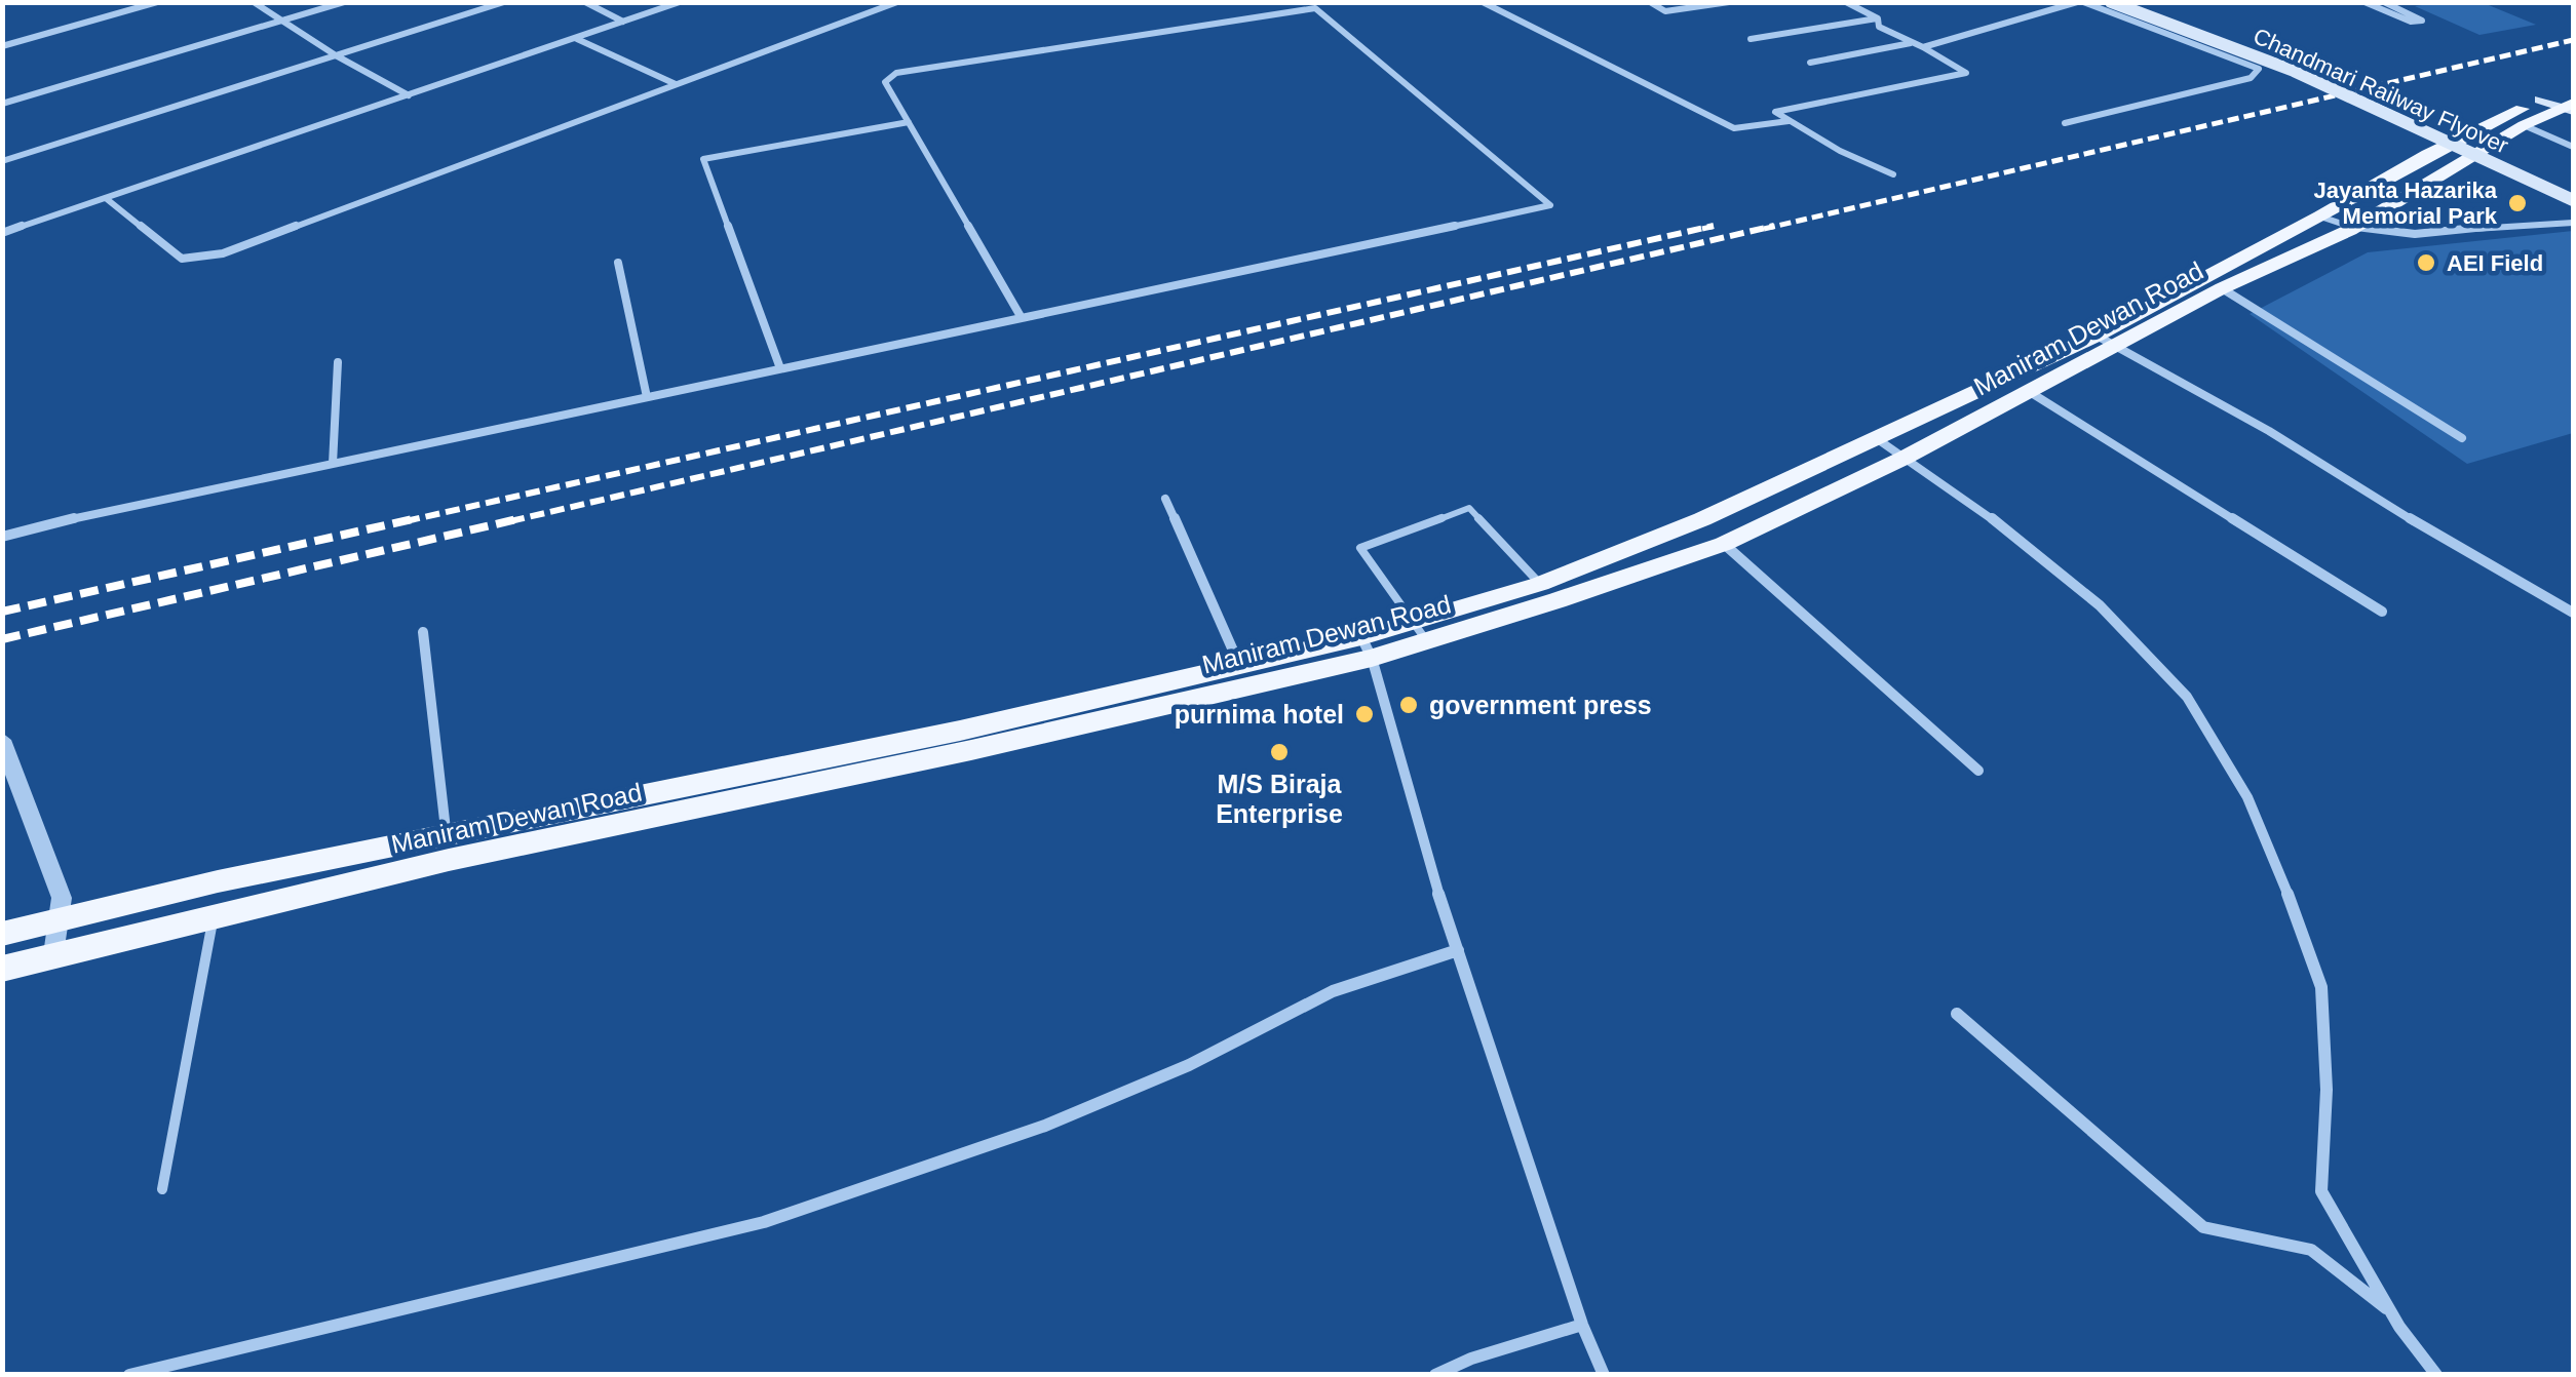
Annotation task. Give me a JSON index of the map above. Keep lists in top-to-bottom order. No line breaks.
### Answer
{"streets":{"main road":["Chandmari Railway Flyover","Maniram Dewan Road"]},"places":["Jayanta Hazarika Memorial Park","AEI Field","government press","purnima hotel","M/S Biraja Enterprise"]}
